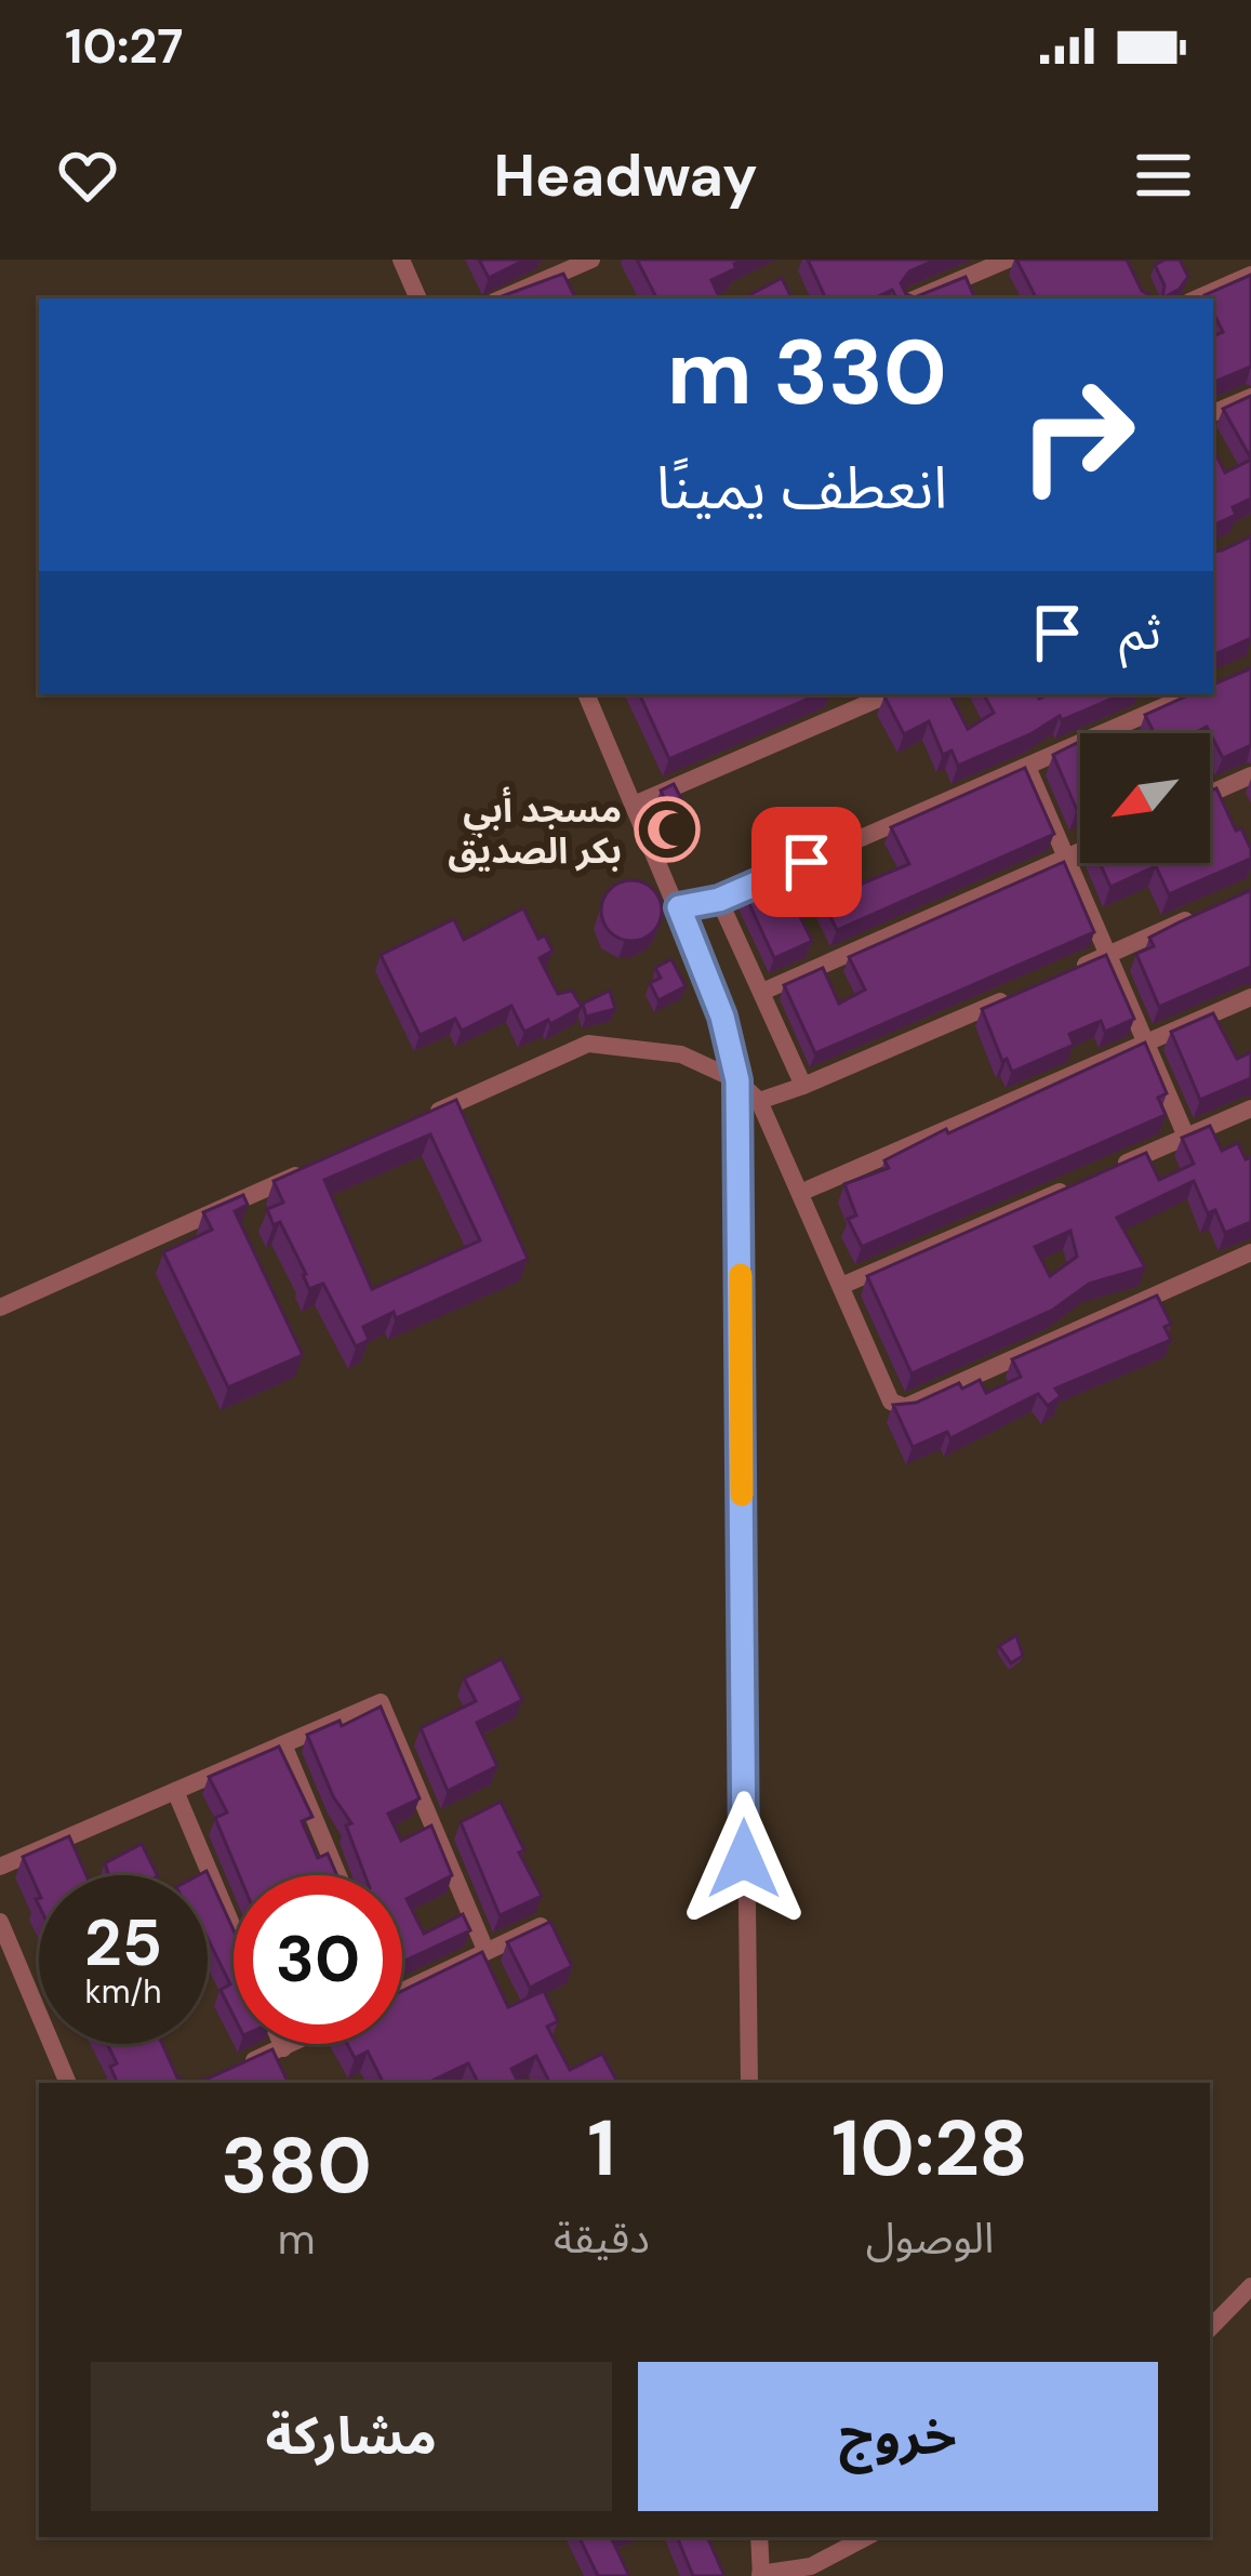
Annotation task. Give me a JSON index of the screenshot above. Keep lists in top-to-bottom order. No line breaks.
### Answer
{"places":{"mosque":["مسجد أبي بكر الصديق"]},"north":"bottom left","page":{"status":"10:27","header":"Headway","turn":["330 m","انعطف يمينًا"],"then":"ثم","speed":"25 km/h","limit":"30","eta":["10:28","الوصول","1","دقيقة","380","m"],"buttons":["خروج","مشاركة"]}}
